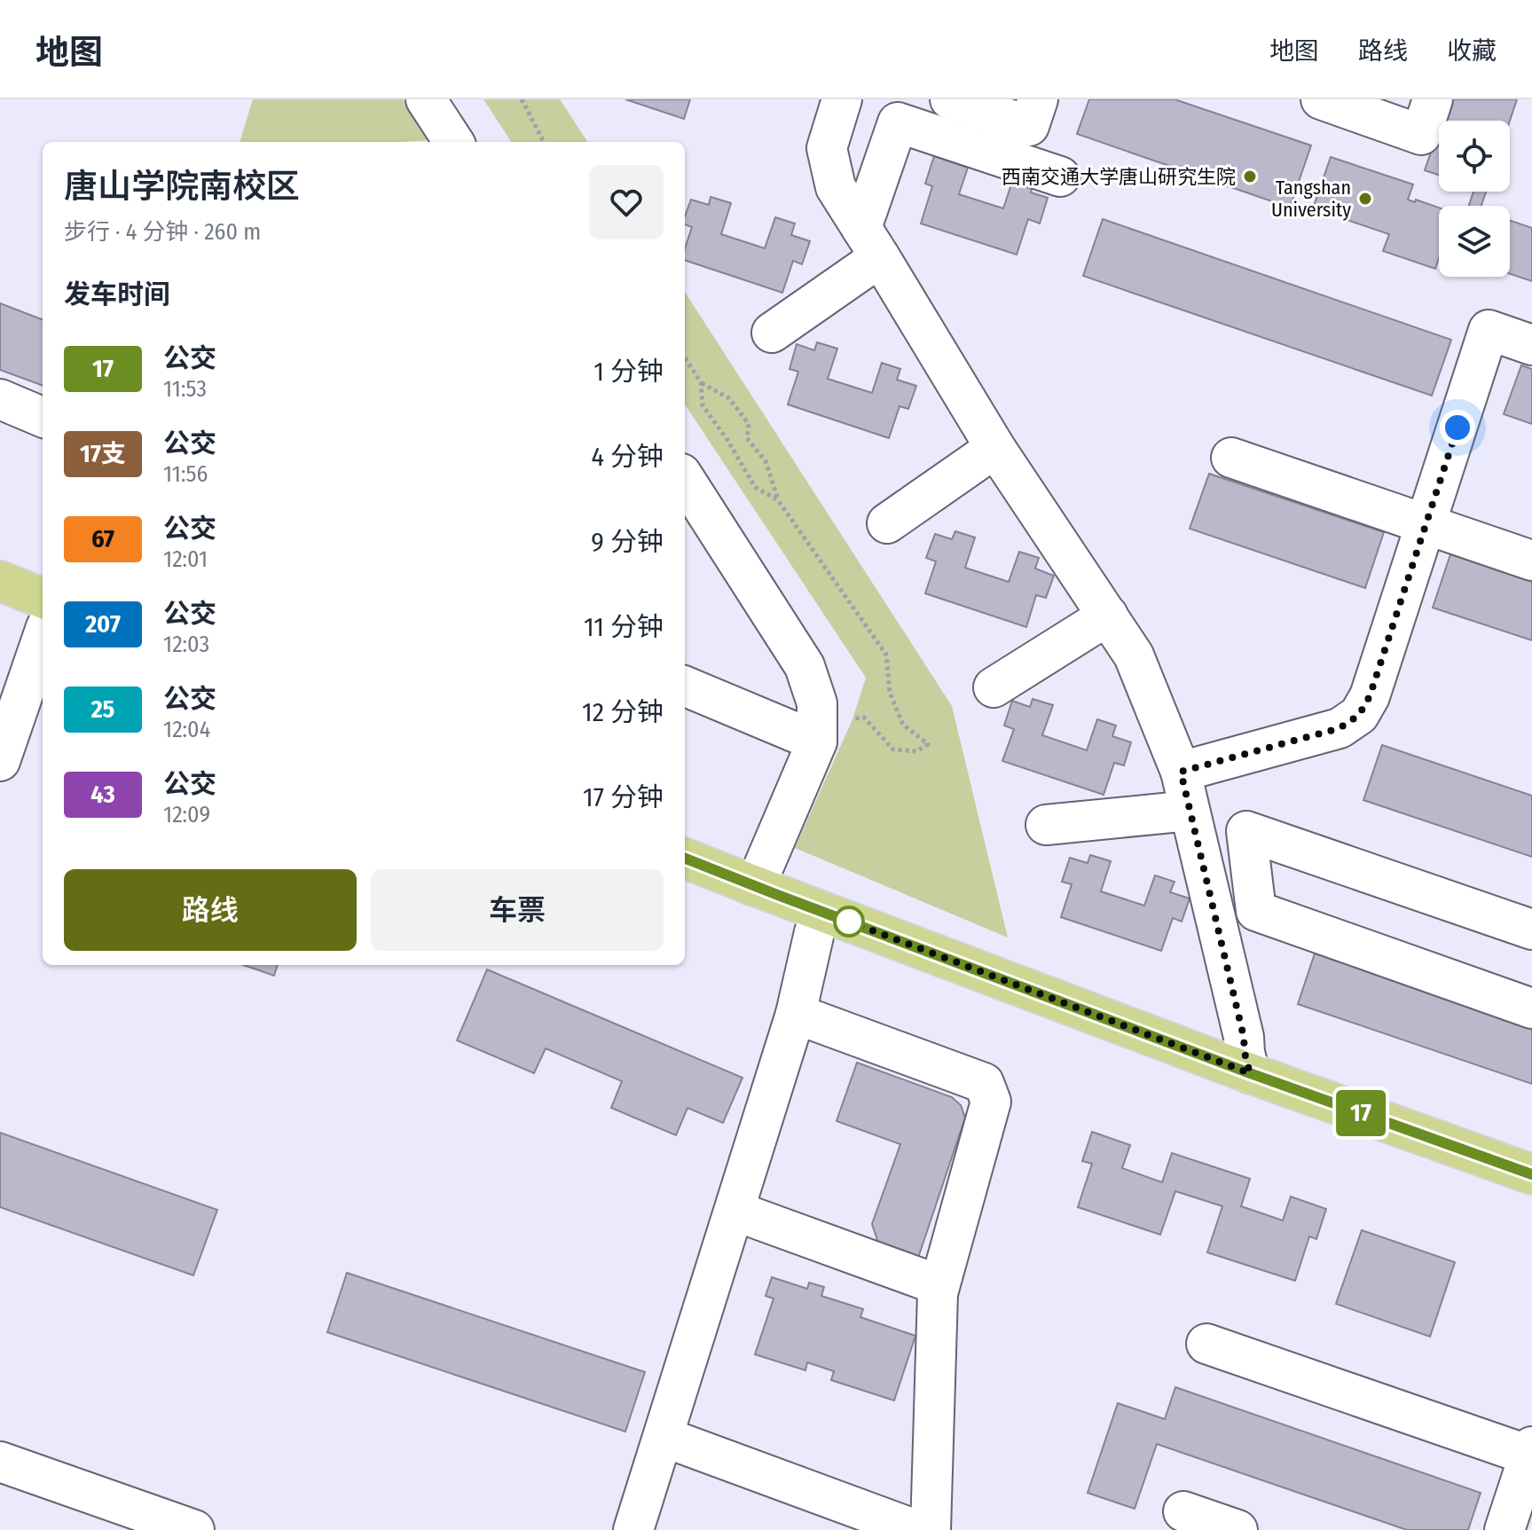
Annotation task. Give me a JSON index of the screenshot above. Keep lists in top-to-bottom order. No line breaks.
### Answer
{"places":["西南交通大学唐山研究生院","Tangshan University"],"lines":["bus line 17"],"page":{"header":"地图","nav":["地图","路线","收藏"],"on_map":"17","heading":[["唐山学院南校区","步行 · 4 分钟 · 260 m"],"发车时间"],"list":[{"mark":"17","name":"公交","note":"11:53","value":"1 分钟"},{"mark":"17支","name":"公交","note":"11:56","value":"4 分钟"},{"mark":"67","name":"公交","note":"12:01","value":"9 分钟"},{"mark":"207","name":"公交","note":"12:03","value":"11 分钟"},{"mark":"25","name":"公交","note":"12:04","value":"12 分钟"},{"mark":"43","name":"公交","note":"12:09","value":"17 分钟"}],"buttons":["路线","车票"]}}
